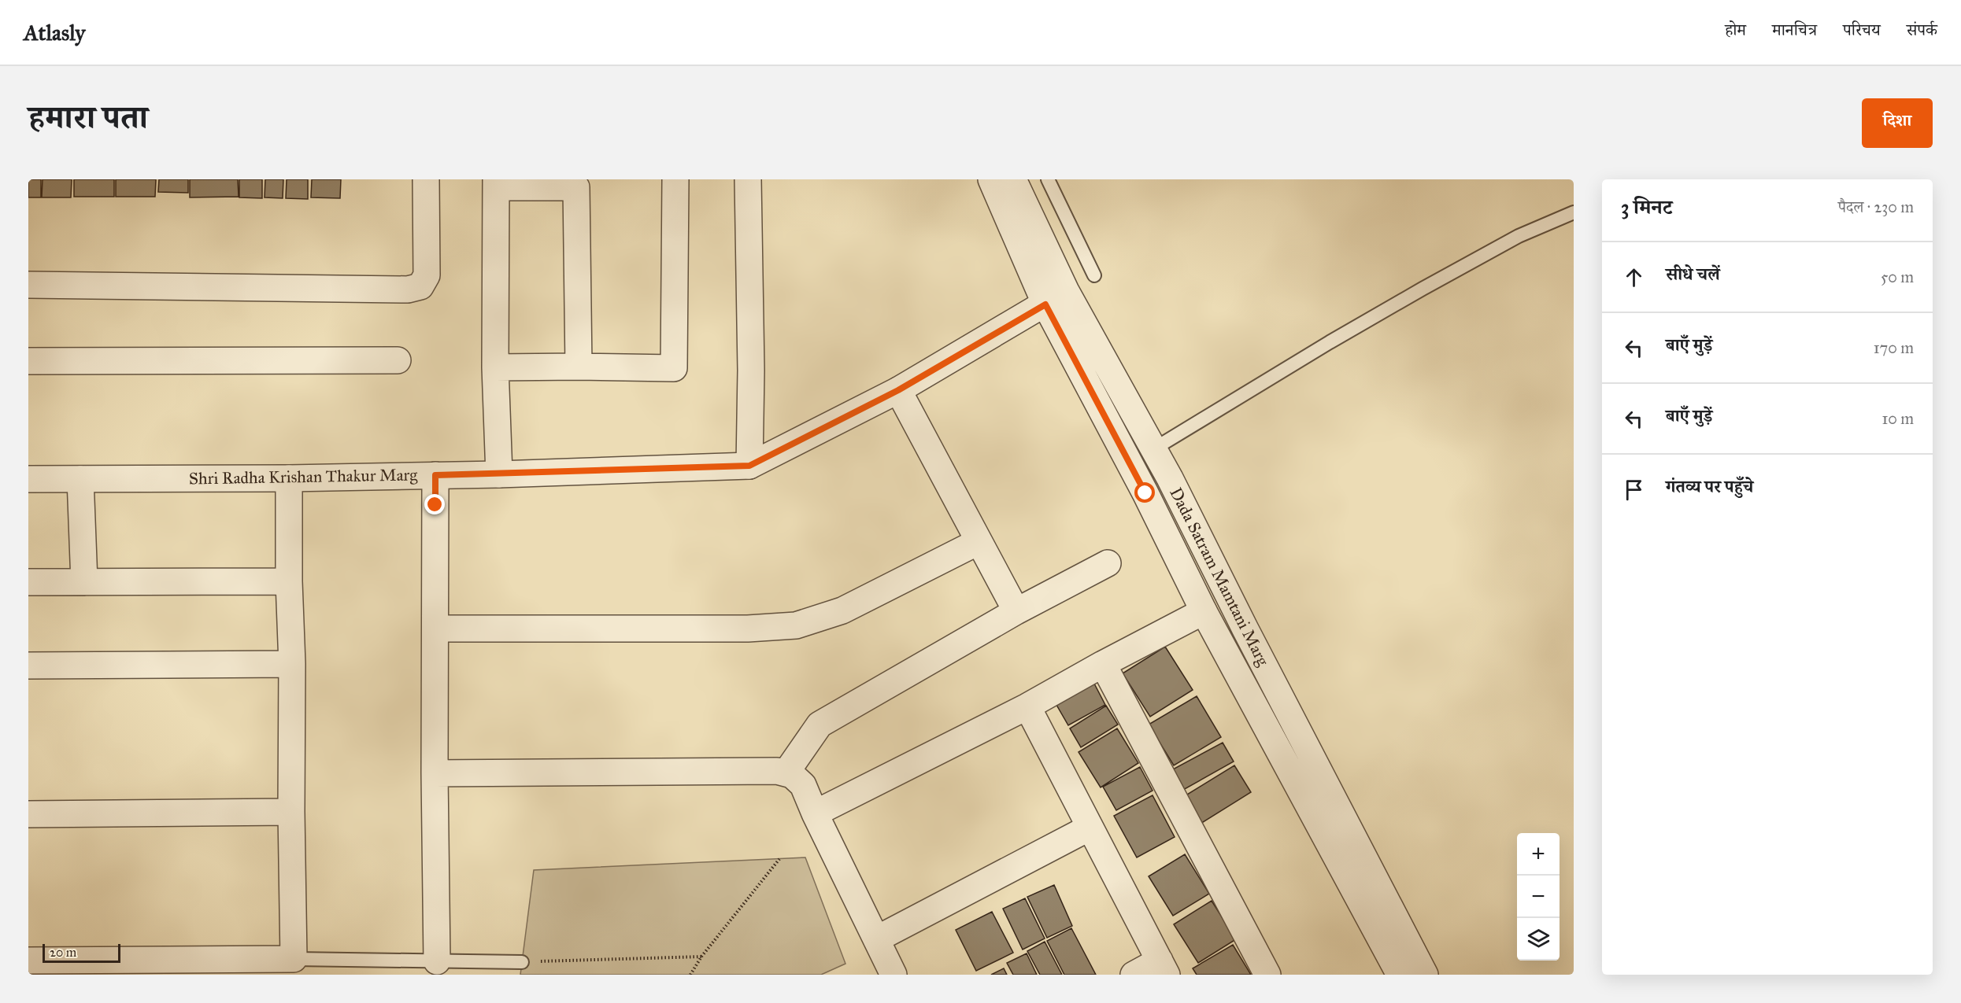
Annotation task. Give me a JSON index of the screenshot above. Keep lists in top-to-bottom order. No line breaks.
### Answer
{"streets":{"street":["Shri Radha Krishan Thakur Marg","Dada Satram Mamtani Marg"]},"crossings":[["Shri Radha Krishan Thakur Marg","Dada Satram Mamtani Marg"]],"scale_bar":"20 m","page":{"header":"Atlasly","nav":["होम","मानचित्र","परिचय","संपर्क"],"title":"हमारा पता","buttons":"दिशा","heading":["3 मिनट","पैदल · 230 m"],"list":[["सीधे चलें","50 m"],["बाएँ मुड़ें","170 m"],["बाएँ मुड़ें","10 m"],"गंतव्य पर पहुँचे"],"map_buttons":["+","−"],"scale":"20 m"}}
